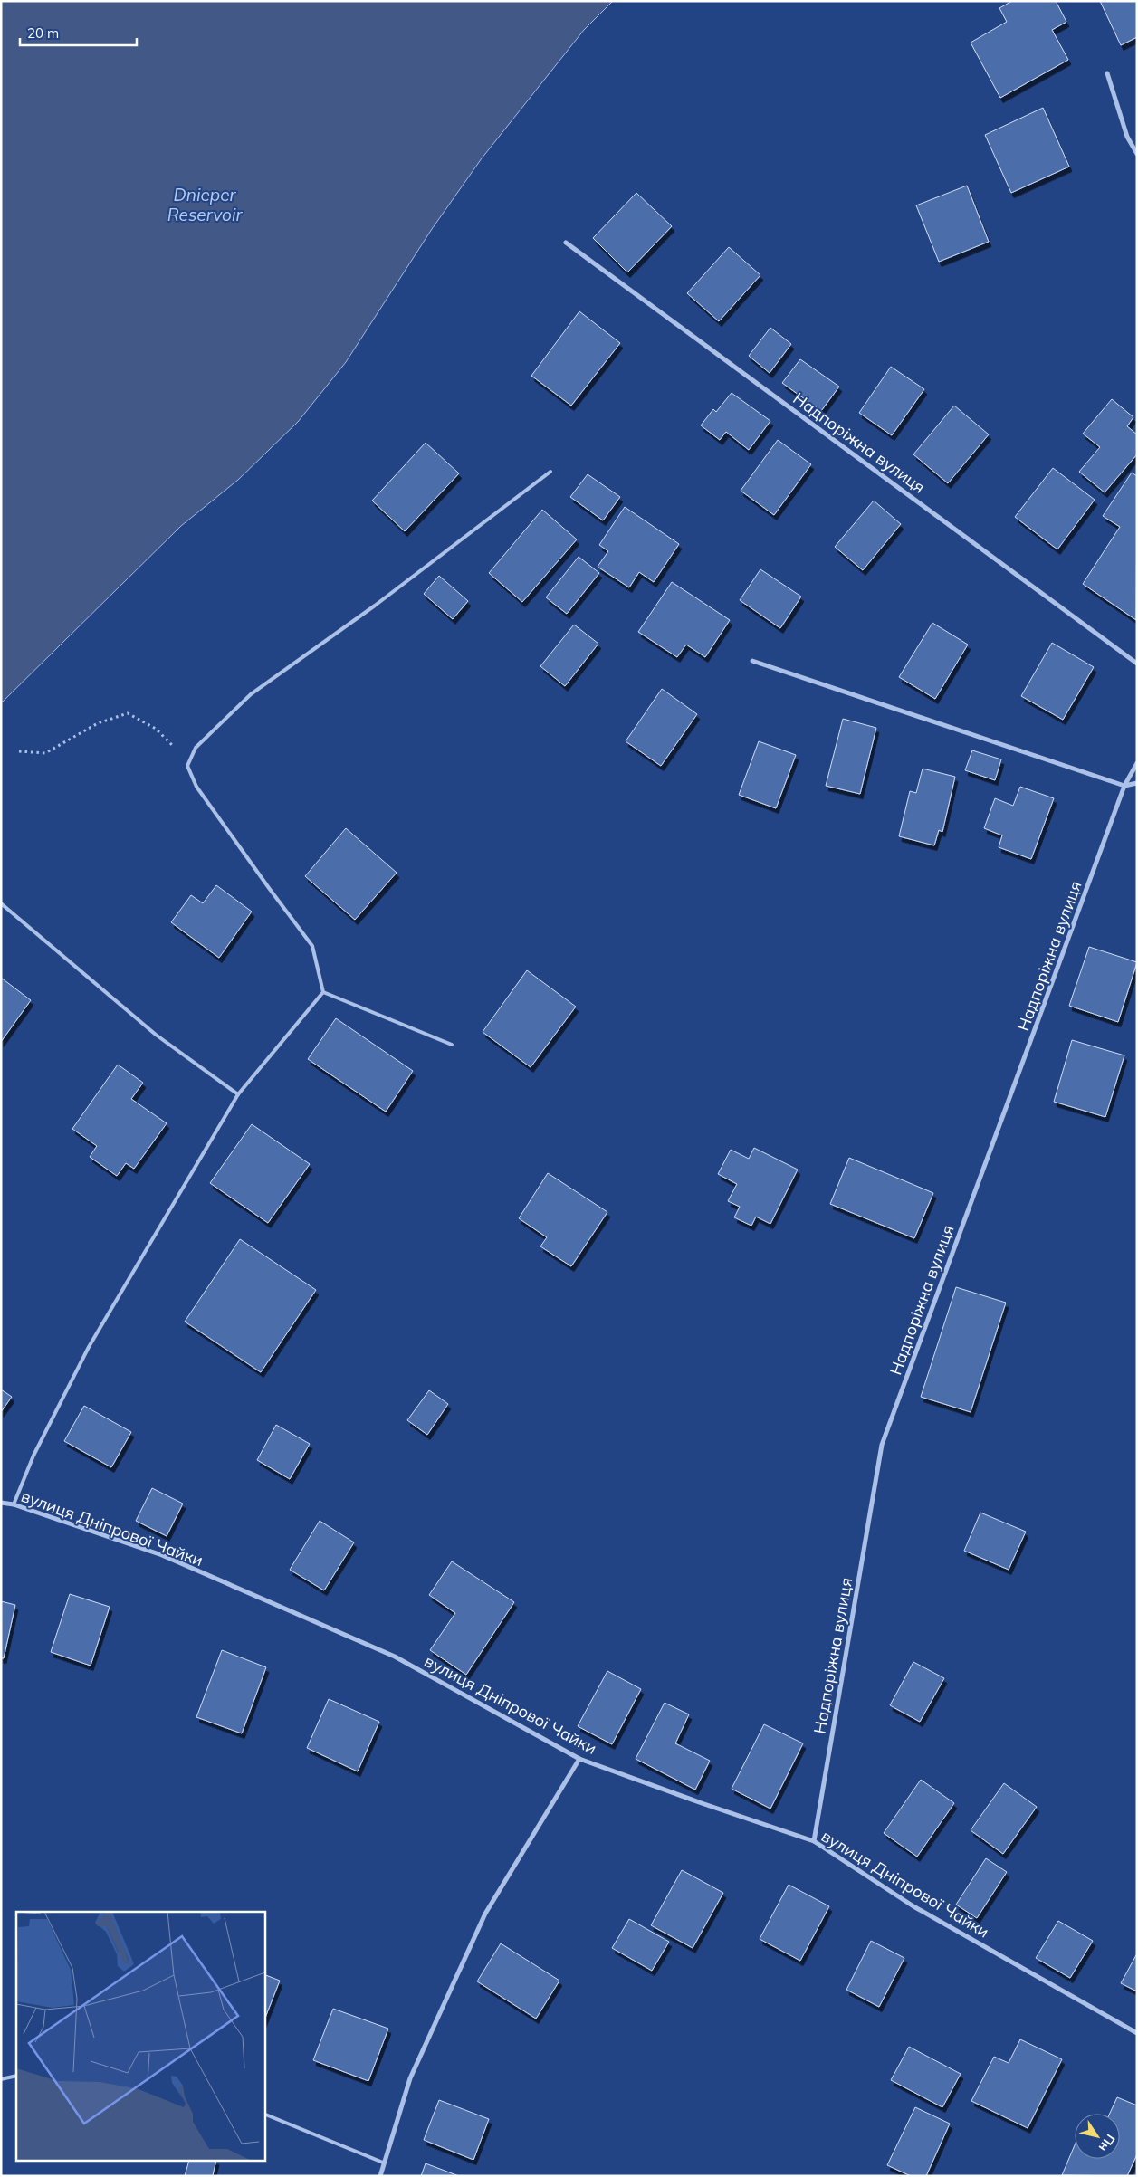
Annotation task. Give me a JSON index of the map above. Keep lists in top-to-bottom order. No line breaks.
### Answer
{"streets":{"street":["Надпоріжна вулиця","вулиця Дніпрової Чайки"]},"crossings":[["Надпоріжна вулиця","вулиця Дніпрової Чайки"]],"water":["Dnieper Reservoir"],"scale_bar":"20 m","north":"bottom right"}
